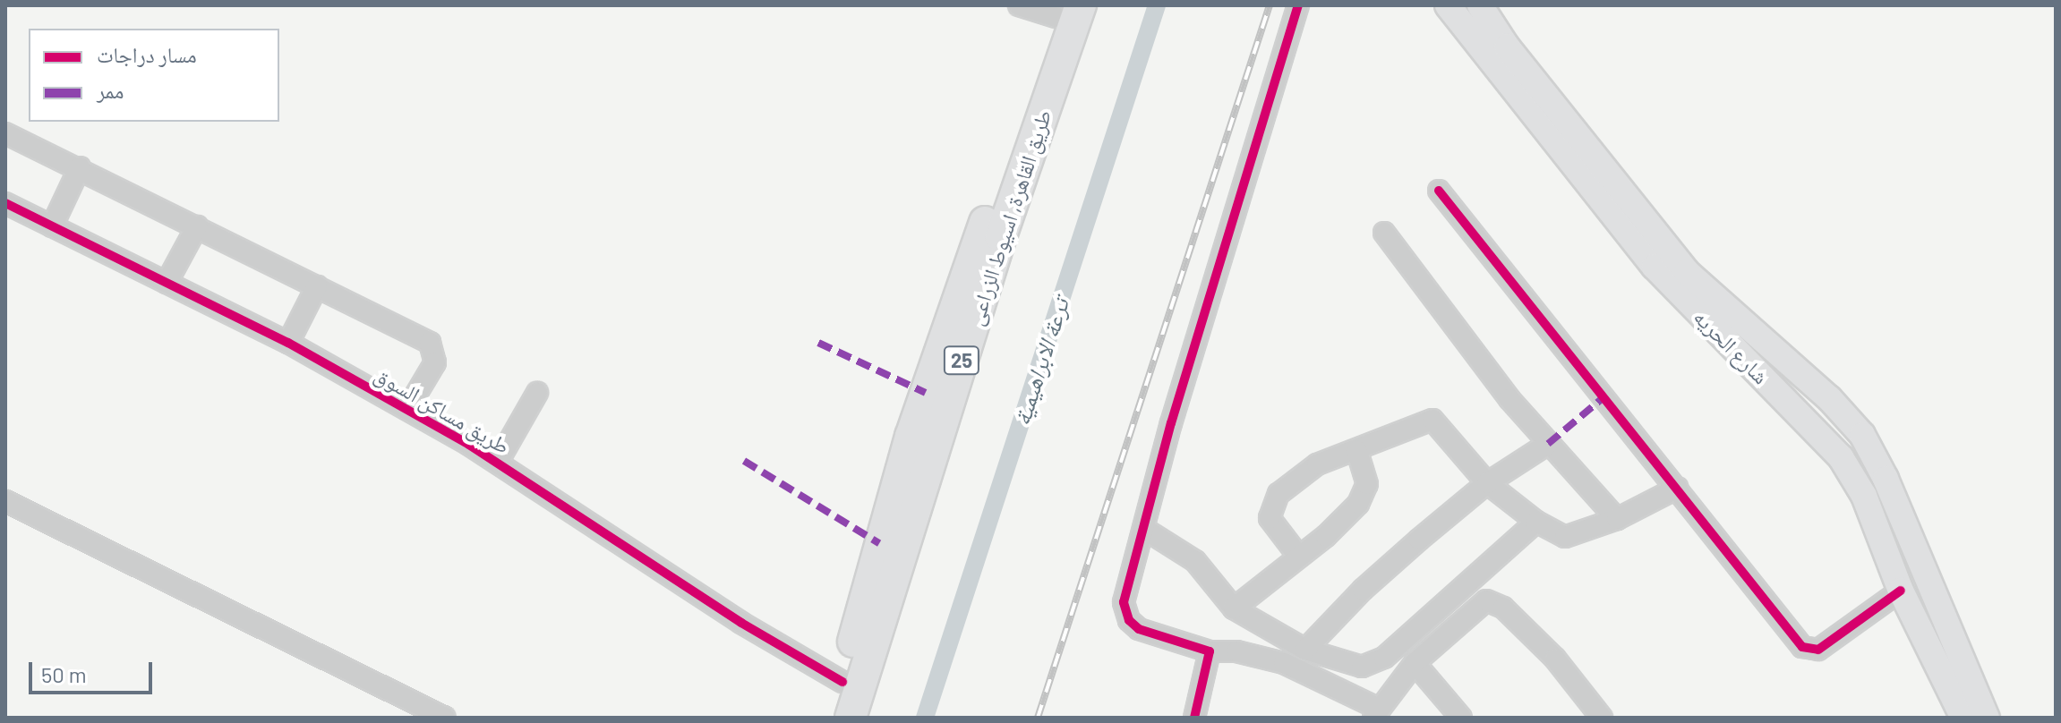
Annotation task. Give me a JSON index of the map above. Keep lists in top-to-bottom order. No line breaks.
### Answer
{"streets":{"highway":["طريق القاهرة, اسيوط الزراعى","25"],"main road":["شارع الحريه"],"street":["طريق مساكن السوق"]},"crossings":[["طريق القاهرة, اسيوط الزراعى","طريق مساكن السوق"]],"water":["ترعة الابراهيمية"],"legend":["مسار دراجات","ممر"],"scale_bar":"50 m"}
